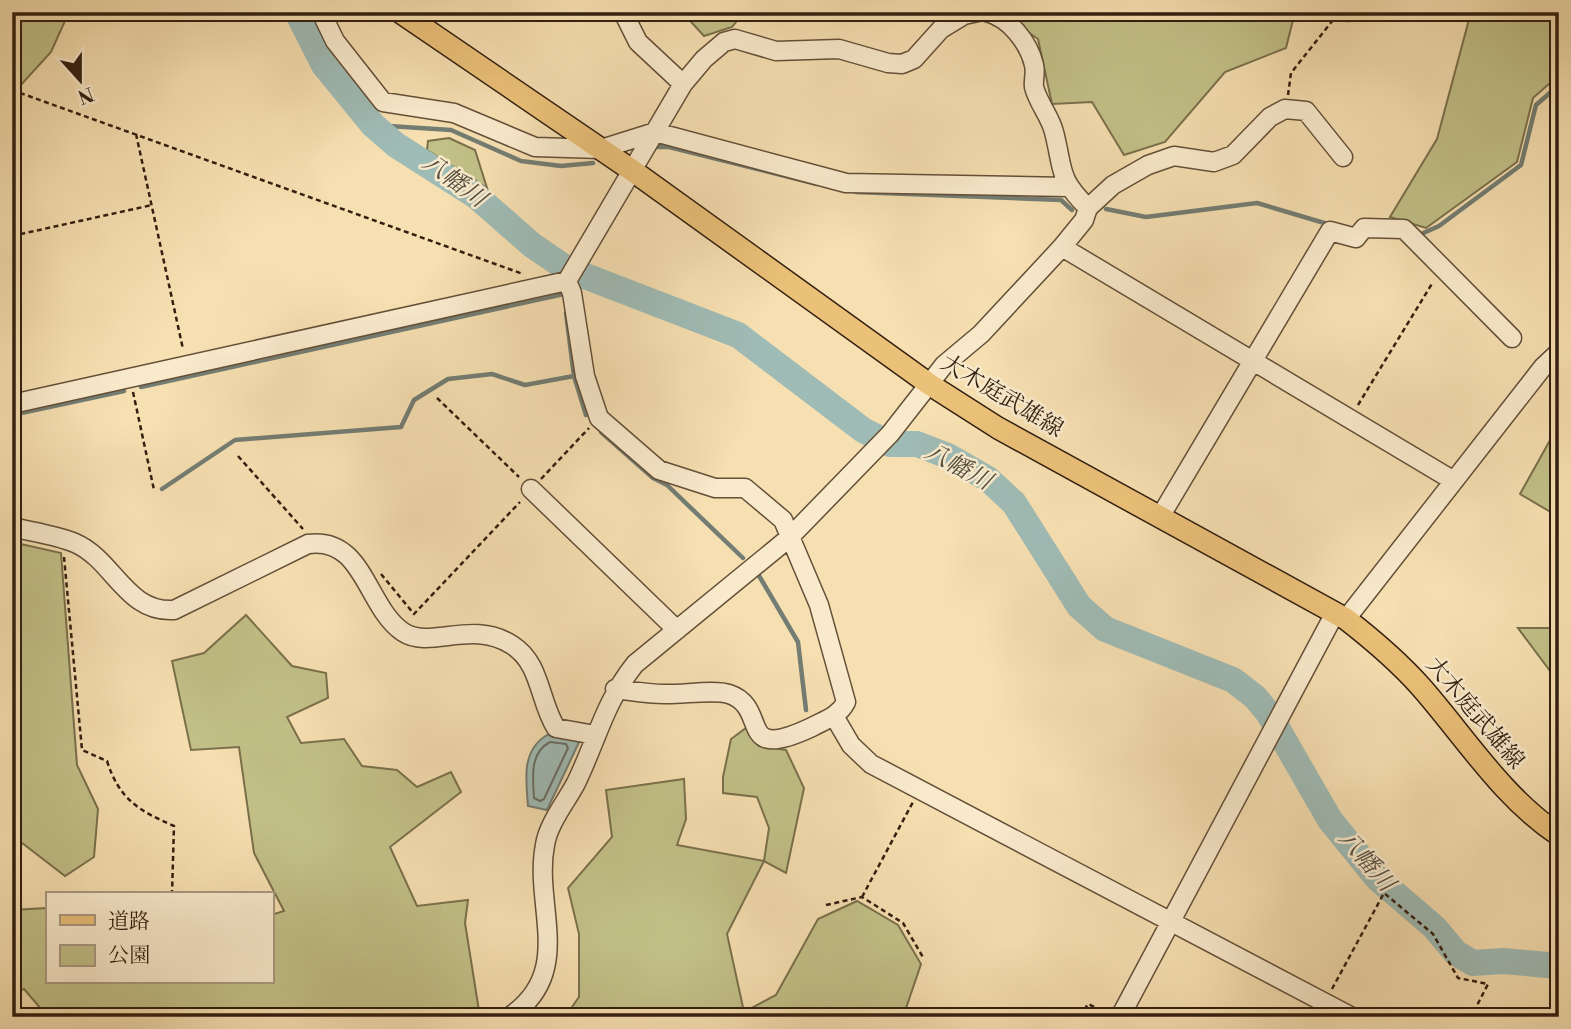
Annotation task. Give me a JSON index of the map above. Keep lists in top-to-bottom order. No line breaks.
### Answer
{"streets":{"main road":["大木庭武雄線"]},"water":["八幡川"],"legend":["道路","公園"],"north":"bottom"}
